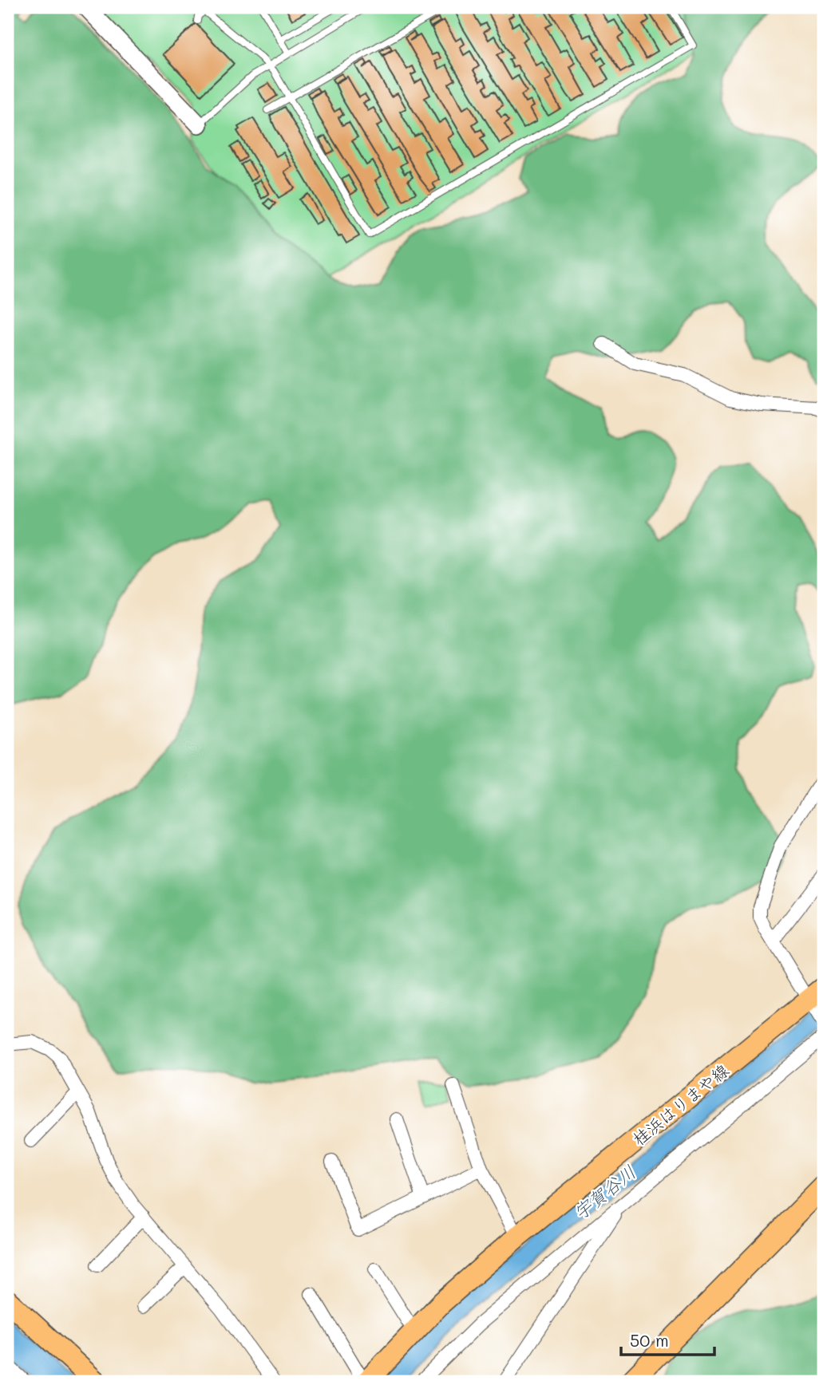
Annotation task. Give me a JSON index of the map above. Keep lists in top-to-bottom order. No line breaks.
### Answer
{"streets":{"main road":["桂浜はりまや線"]},"water":["宇賀谷川"],"scale_bar":"50 m"}
